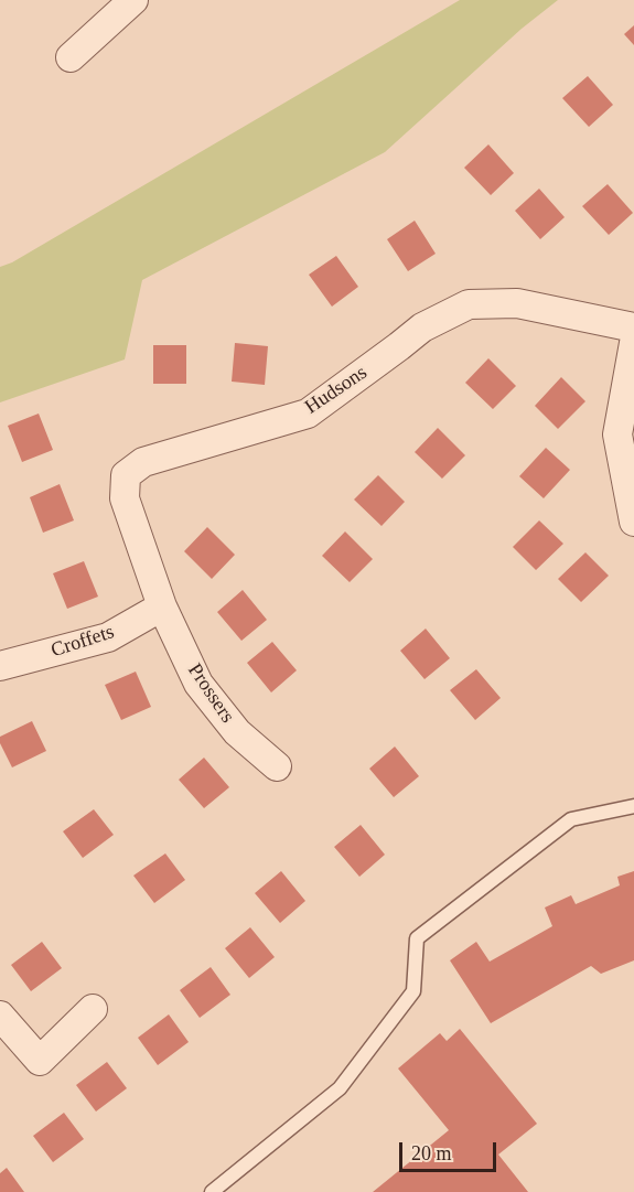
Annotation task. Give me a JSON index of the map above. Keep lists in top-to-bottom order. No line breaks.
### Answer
{"streets":{"street":["Hudsons","Croffets","Prossers"]},"crossings":[["Hudsons","Croffets"],["Hudsons","Prossers"],["Croffets","Prossers"]],"scale_bar":"20 m"}
